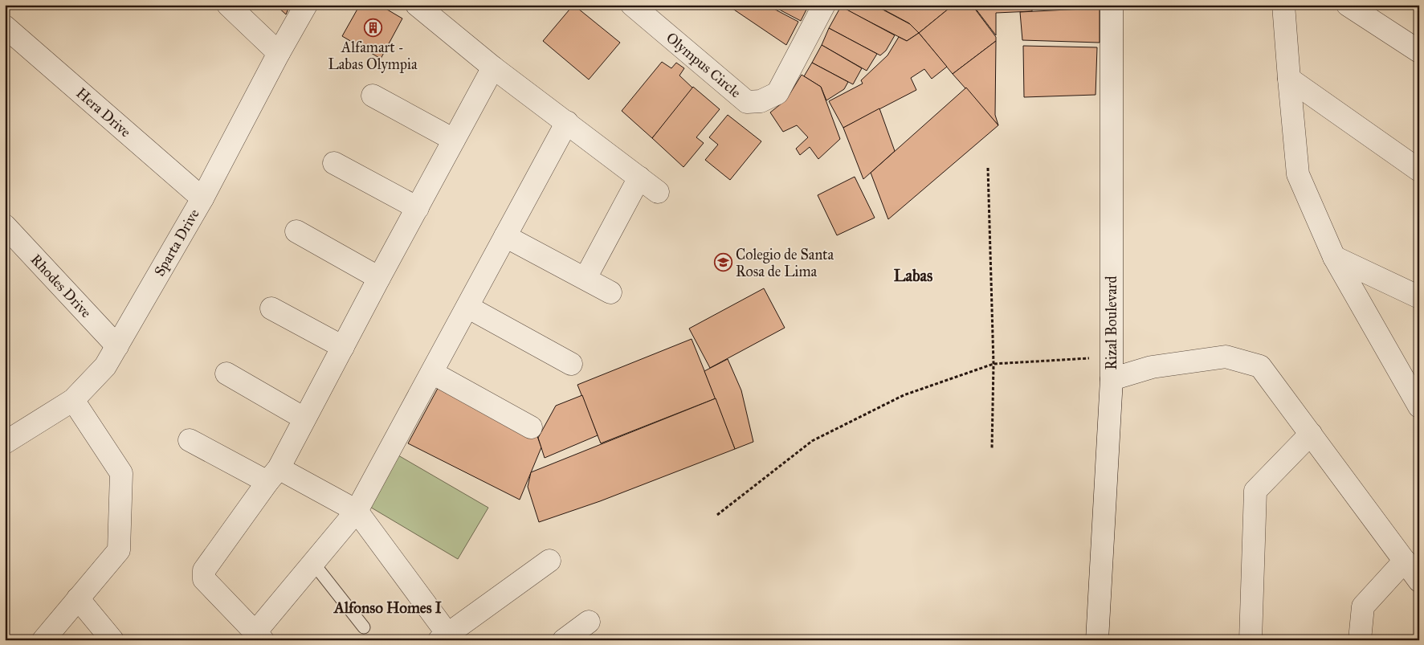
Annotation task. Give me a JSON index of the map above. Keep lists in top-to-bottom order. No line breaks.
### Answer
{"streets":{"street":["Olympus Circle","Hera Drive","Sparta Drive","Rhodes Drive","Rizal Boulevard"]},"crossings":[["Hera Drive","Sparta Drive"],["Sparta Drive","Rhodes Drive"]],"districts":["Labas","Alfonso Homes I"],"places":{"building":["Alfamart - Labas Olympia"],"school or university":["Colegio de Santa Rosa de Lima"]}}
